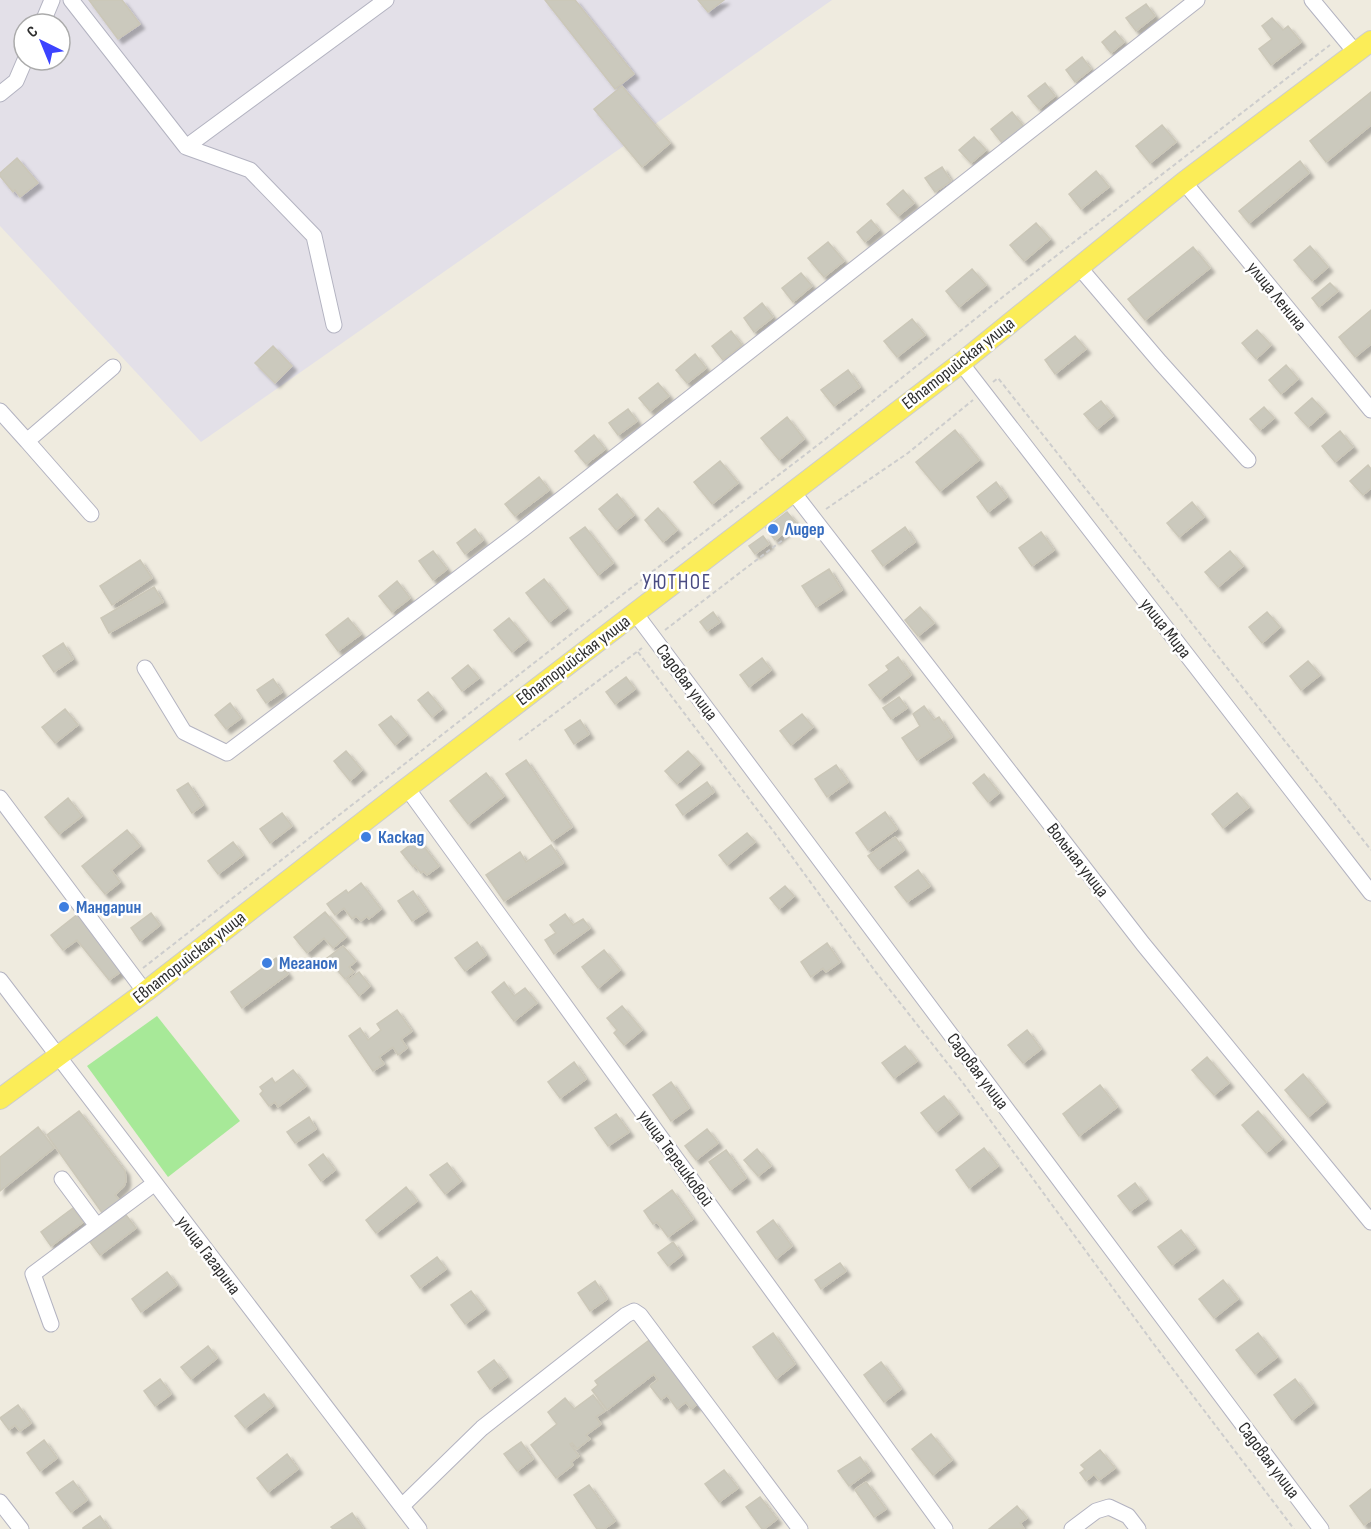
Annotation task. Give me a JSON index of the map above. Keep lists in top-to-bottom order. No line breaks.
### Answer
{"streets":{"main road":["Евпаторийская улица"],"street":["улица Ленина","улица Мира","Садовая улица","Вольная улица","улица Терешковой","улица Гагарина"]},"crossings":[["улица Ленина","Евпаторийская улица"],["Евпаторийская улица","улица Мира"],["Евпаторийская улица","Садовая улица"],["Евпаторийская улица","Вольная улица"],["Евпаторийская улица","улица Терешковой"],["Евпаторийская улица","улица Гагарина"]],"districts":["УЮТНОЕ"],"places":["Лидер","Каскад","Мандарин","Меганом"],"north":"top left"}
